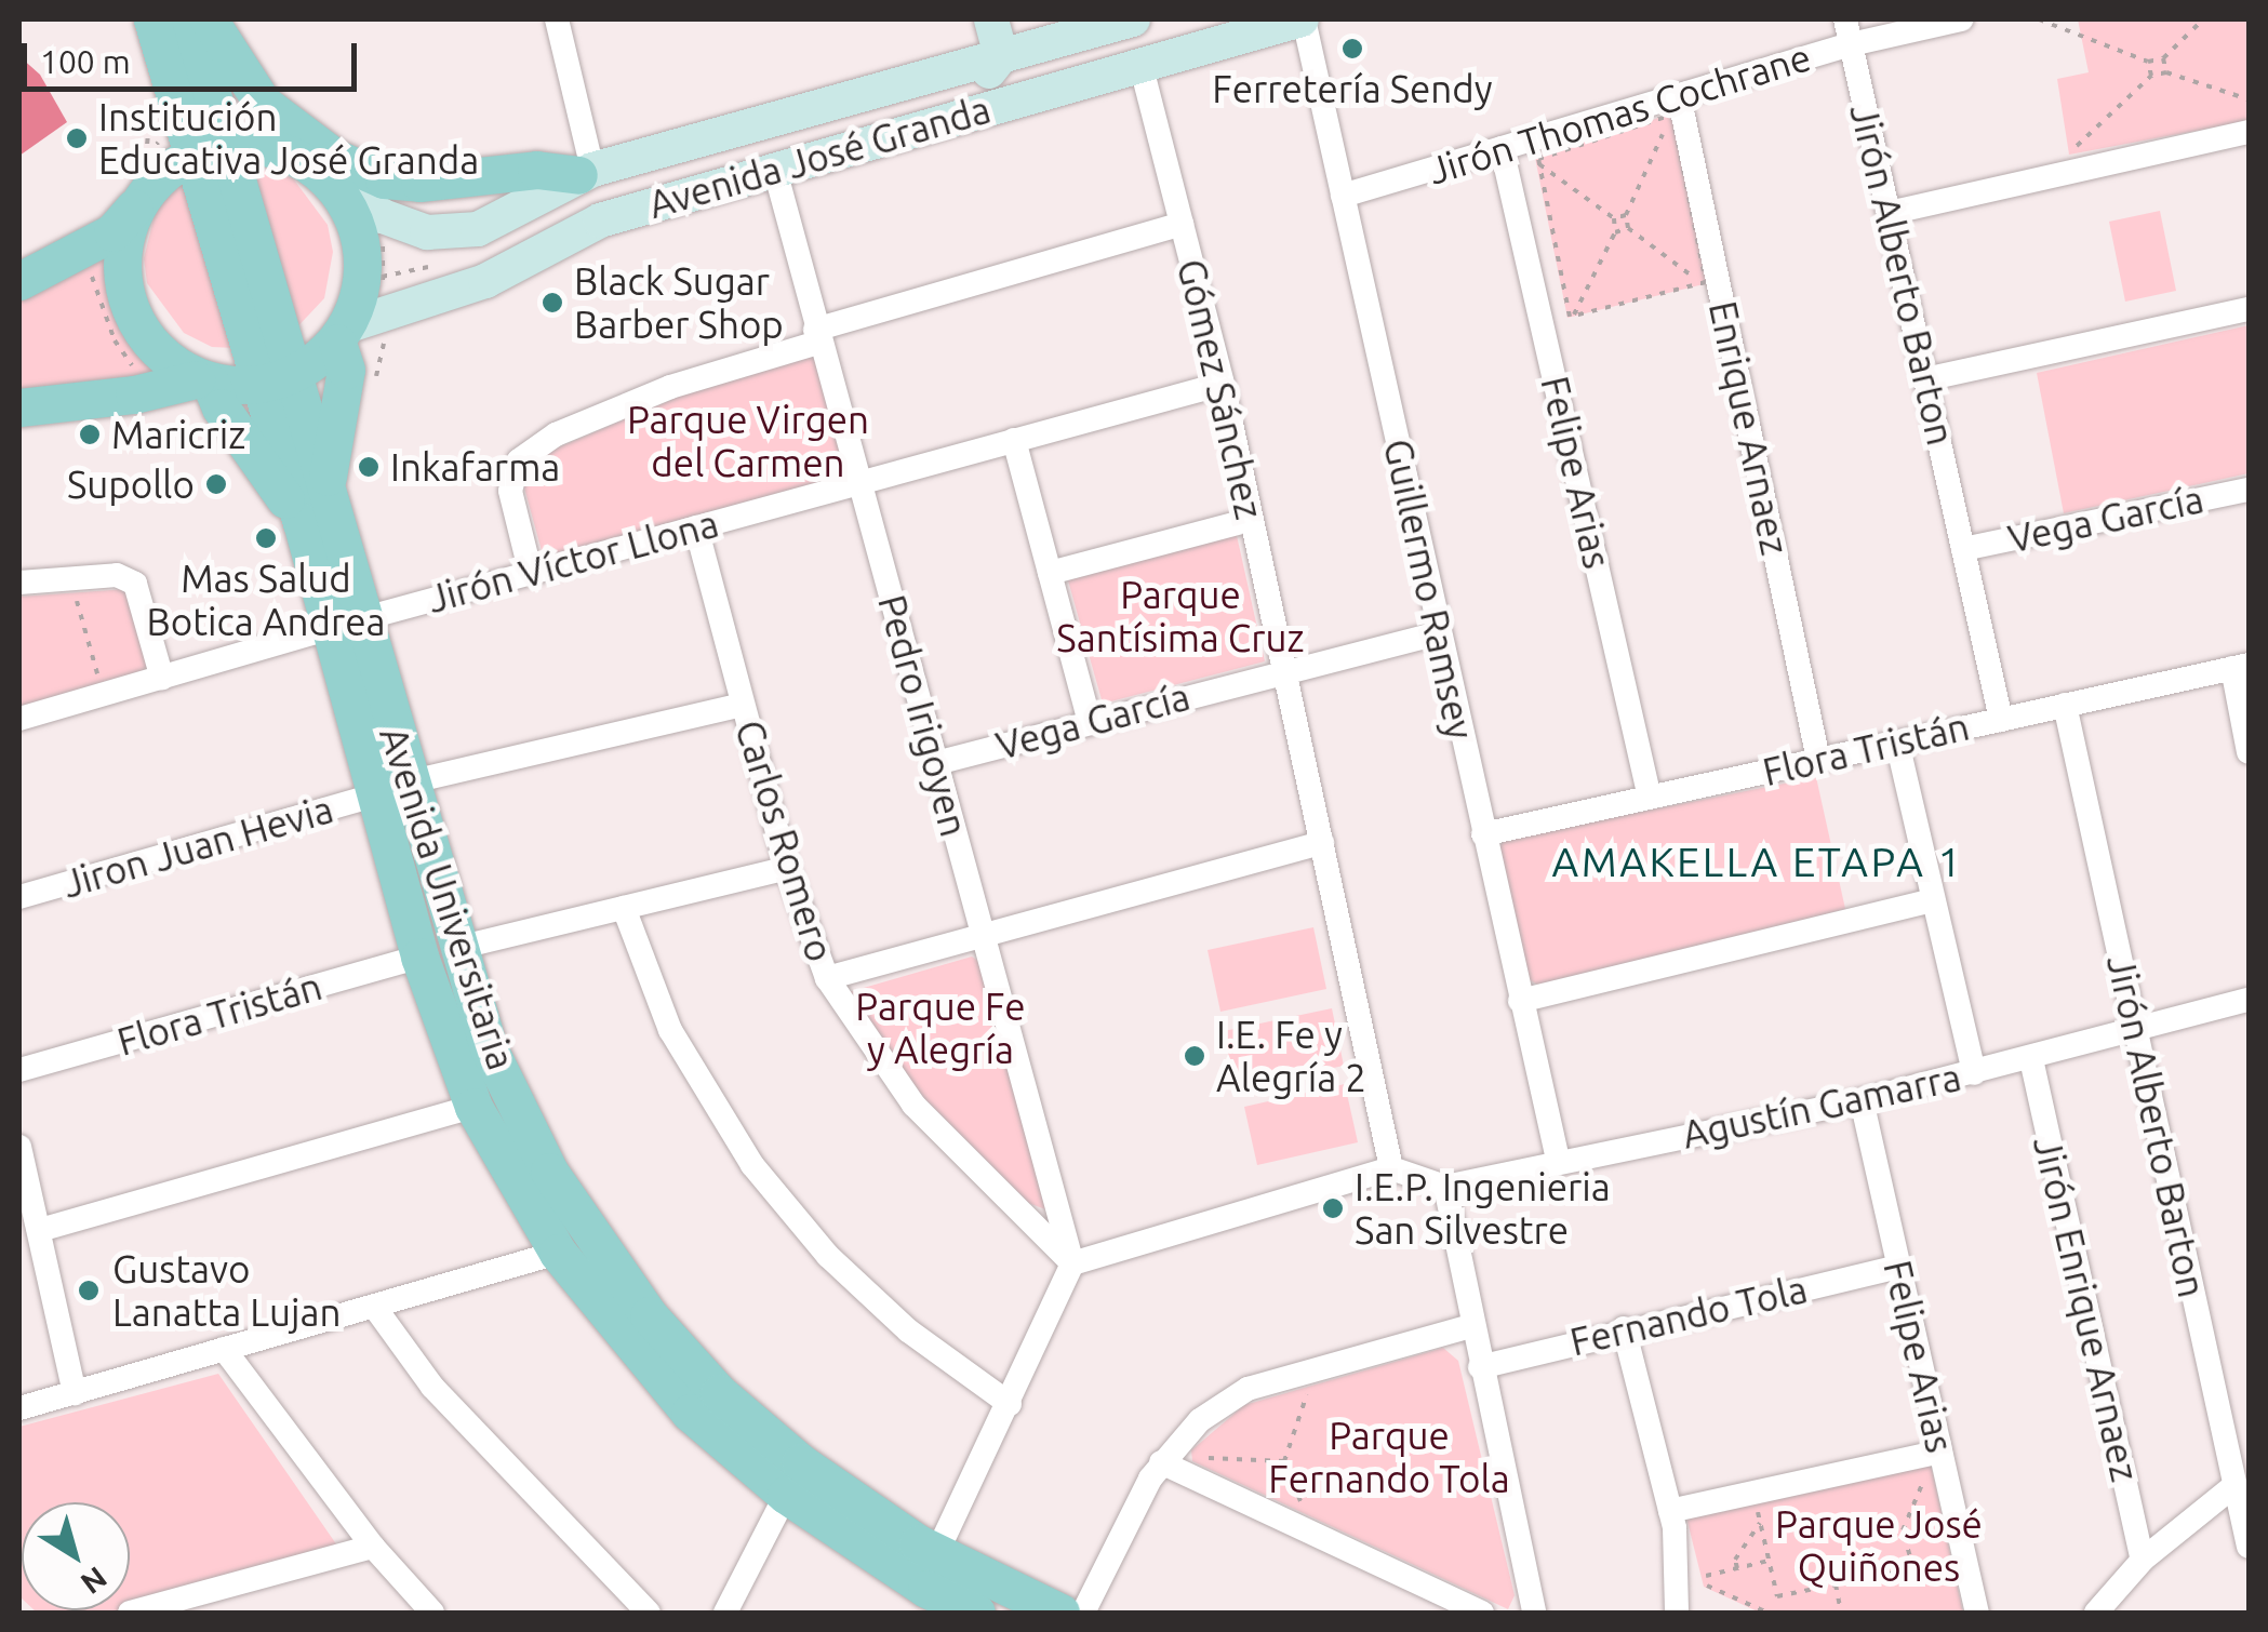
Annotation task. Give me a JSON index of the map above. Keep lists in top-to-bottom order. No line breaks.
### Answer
{"streets":{"main road":["Avenida José Granda","Avenida Universitaria"],"street":["Jirón Thomas Cochrane","Jirón Alberto Barton","Gómez Sánchez","Enrique Arnaez","Felipe Arias","Vega García","Jirón Víctor Llona","Guillermo Ramsey","Pedro Irigoyen","Flora Tristán","Carlos Romero","Jiron Juan Hevia","Agustín Gamarra","Jirón Enrique Arnaez","Fernando Tola"]},"crossings":[["Jirón Thomas Cochrane","Jirón Alberto Barton"],["Jirón Thomas Cochrane","Enrique Arnaez"],["Jirón Thomas Cochrane","Felipe Arias"],["Jirón Thomas Cochrane","Guillermo Ramsey"],["Avenida José Granda","Gómez Sánchez"],["Avenida José Granda","Guillermo Ramsey"],["Avenida José Granda","Pedro Irigoyen"],["Jirón Alberto Barton","Vega García"],["Jirón Alberto Barton","Flora Tristán"],["Jirón Alberto Barton","Agustín Gamarra"],["Gómez Sánchez","Vega García"],["Gómez Sánchez","Jirón Víctor Llona"],["Enrique Arnaez","Flora Tristán"],["Felipe Arias","Flora Tristán"],["Felipe Arias","Agustín Gamarra"],["Felipe Arias","Fernando Tola"],["Vega García","Guillermo Ramsey"],["Vega García","Pedro Irigoyen"],["Jirón Víctor Llona","Pedro Irigoyen"],["Jirón Víctor Llona","Carlos Romero"],["Jirón Víctor Llona","Avenida Universitaria"],["Guillermo Ramsey","Flora Tristán"],["Guillermo Ramsey","Agustín Gamarra"],["Pedro Irigoyen","Carlos Romero"],["Flora Tristán","Avenida Universitaria"],["Carlos Romero","Jiron Juan Hevia"],["Jiron Juan Hevia","Avenida Universitaria"],["Agustín Gamarra","Jirón Enrique Arnaez"]],"districts":["AMAKELLA ETAPA 1"],"parks":["Parque Virgen del Carmen","Parque Santísima Cruz","Parque Fe y Alegría","Parque Fernando Tola","Parque José Quiñones"],"places":["Ferretería Sendy","Institución Educativa José Granda","Black Sugar Barber Shop","Maricriz","Inkafarma","Supollo","Mas Salud Botica Andrea","I.E. Fe y Alegría 2","I.E.P. Ingenieria San Silvestre","Gustavo Lanatta Lujan"],"scale_bar":"100 m","north":"bottom right"}
